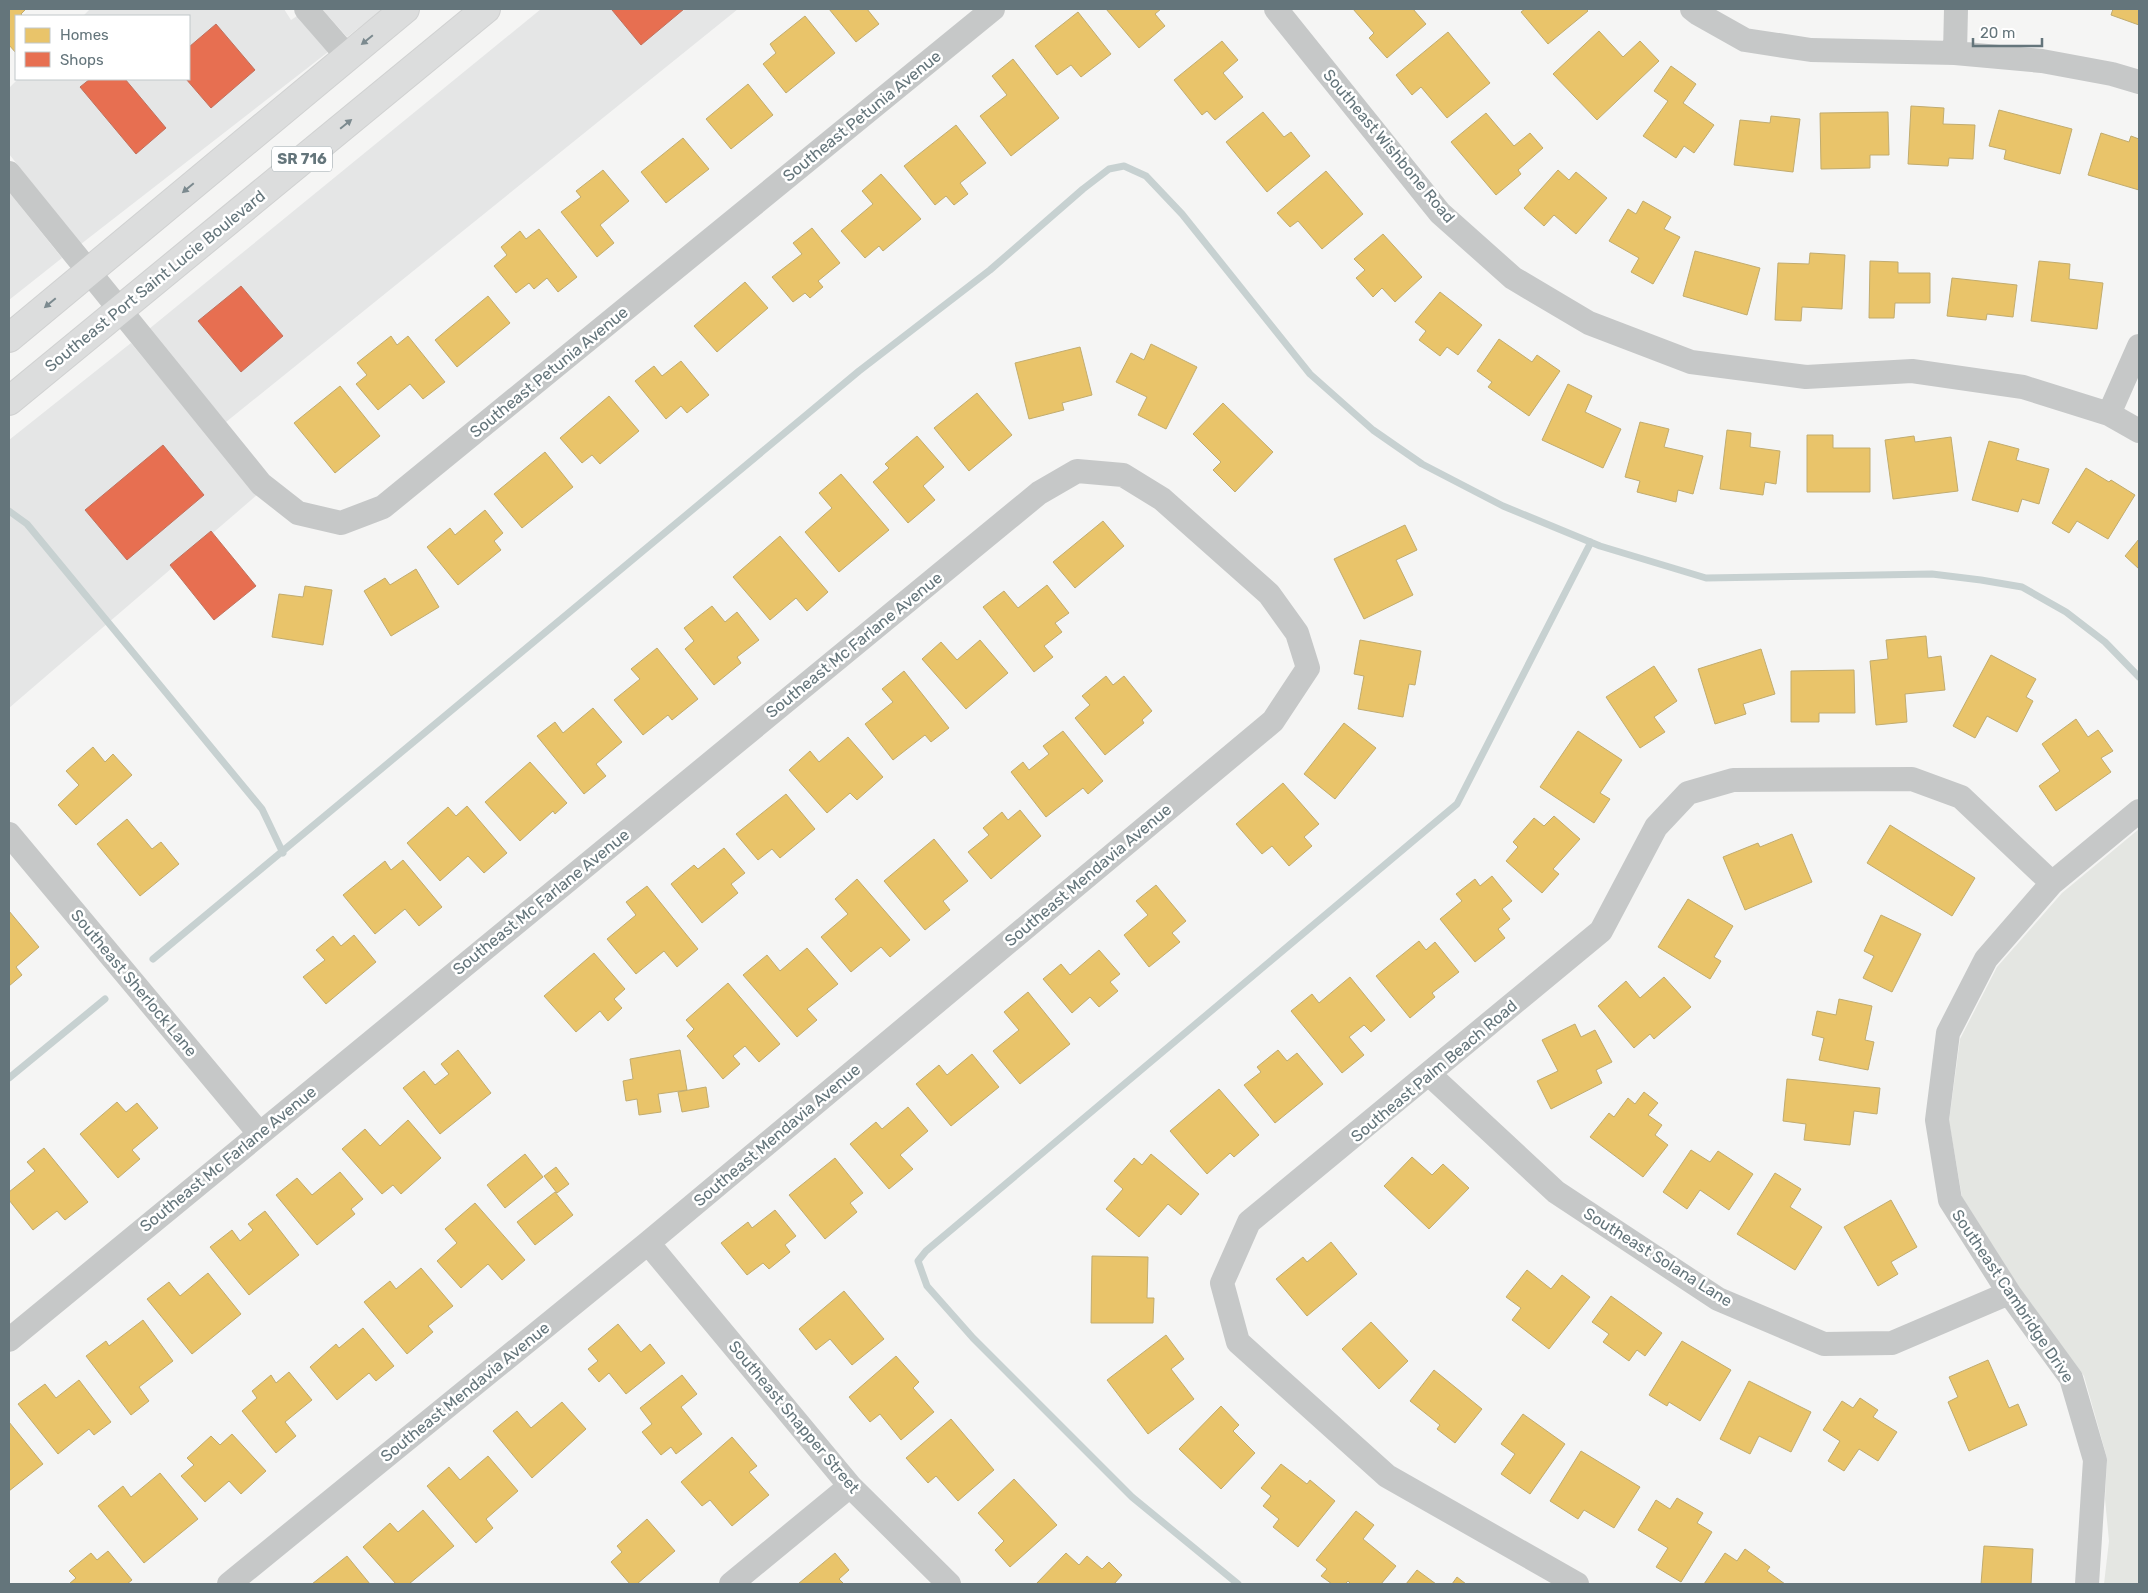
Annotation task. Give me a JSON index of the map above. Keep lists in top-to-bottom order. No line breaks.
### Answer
{"streets":{"main road":["SR 716","Southeast Port Saint Lucie Boulevard"],"street":["Southeast Petunia Avenue","Southeast Wishbone Road","Southeast Mc Farlane Avenue","Southeast Mendavia Avenue","Southeast Sherlock Lane","Southeast Palm Beach Road","Southeast Solana Lane","Southeast Cambridge Drive","Southeast Snapper Street"]},"crossings":[["Southeast Petunia Avenue","SR 716"],["Southeast Petunia Avenue","Southeast Port Saint Lucie Boulevard"],["Southeast Mc Farlane Avenue","Southeast Mendavia Avenue"],["Southeast Mc Farlane Avenue","Southeast Sherlock Lane"],["Southeast Mendavia Avenue","Southeast Snapper Street"],["Southeast Palm Beach Road","Southeast Solana Lane"],["Southeast Palm Beach Road","Southeast Cambridge Drive"],["Southeast Solana Lane","Southeast Cambridge Drive"]],"legend":["Homes","Shops"],"scale_bar":"20 m"}
